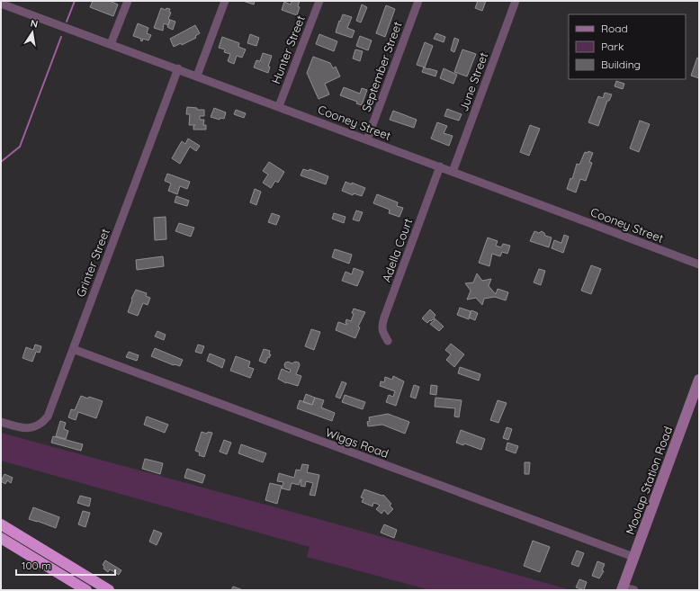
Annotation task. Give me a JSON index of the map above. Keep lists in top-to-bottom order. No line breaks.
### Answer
{"streets":{"street":["Hunter Street","September Street","June Street","Cooney Street","Adella Court","Grinter Street","Wiggs Road","Moolap Station Road"]},"crossings":[["Hunter Street","Cooney Street"],["September Street","Cooney Street"],["June Street","Cooney Street"],["Cooney Street","Adella Court"],["Cooney Street","Grinter Street"],["Grinter Street","Wiggs Road"],["Wiggs Road","Moolap Station Road"]],"legend":["Road","Park","Building"],"scale_bar":"100 m","north":"top"}
